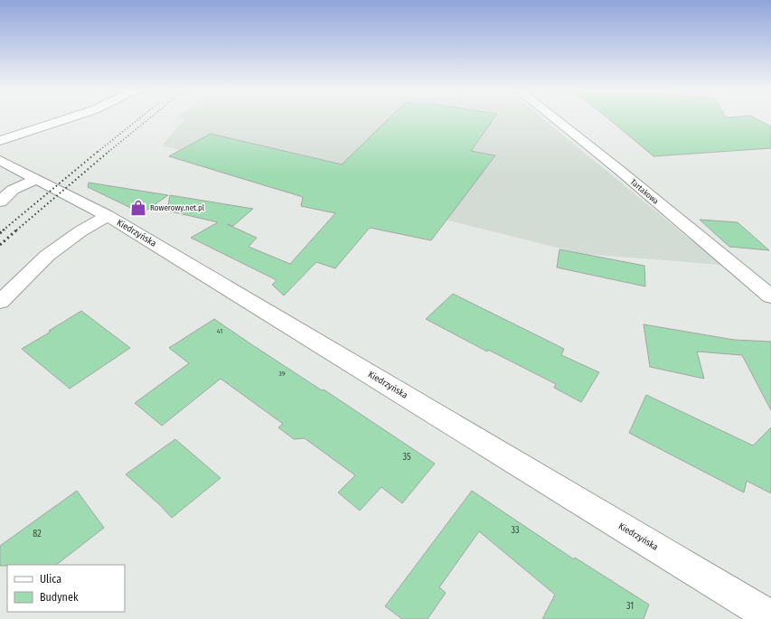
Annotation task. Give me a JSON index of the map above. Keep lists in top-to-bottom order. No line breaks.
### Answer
{"streets":{"street":["Tartakowa","Kiedrzyńska"]},"places":{"shop":["Rowerowy.net.pl"]},"house_numbers":["41","39","35","33","82","31"],"legend":["Ulica","Budynek"]}
